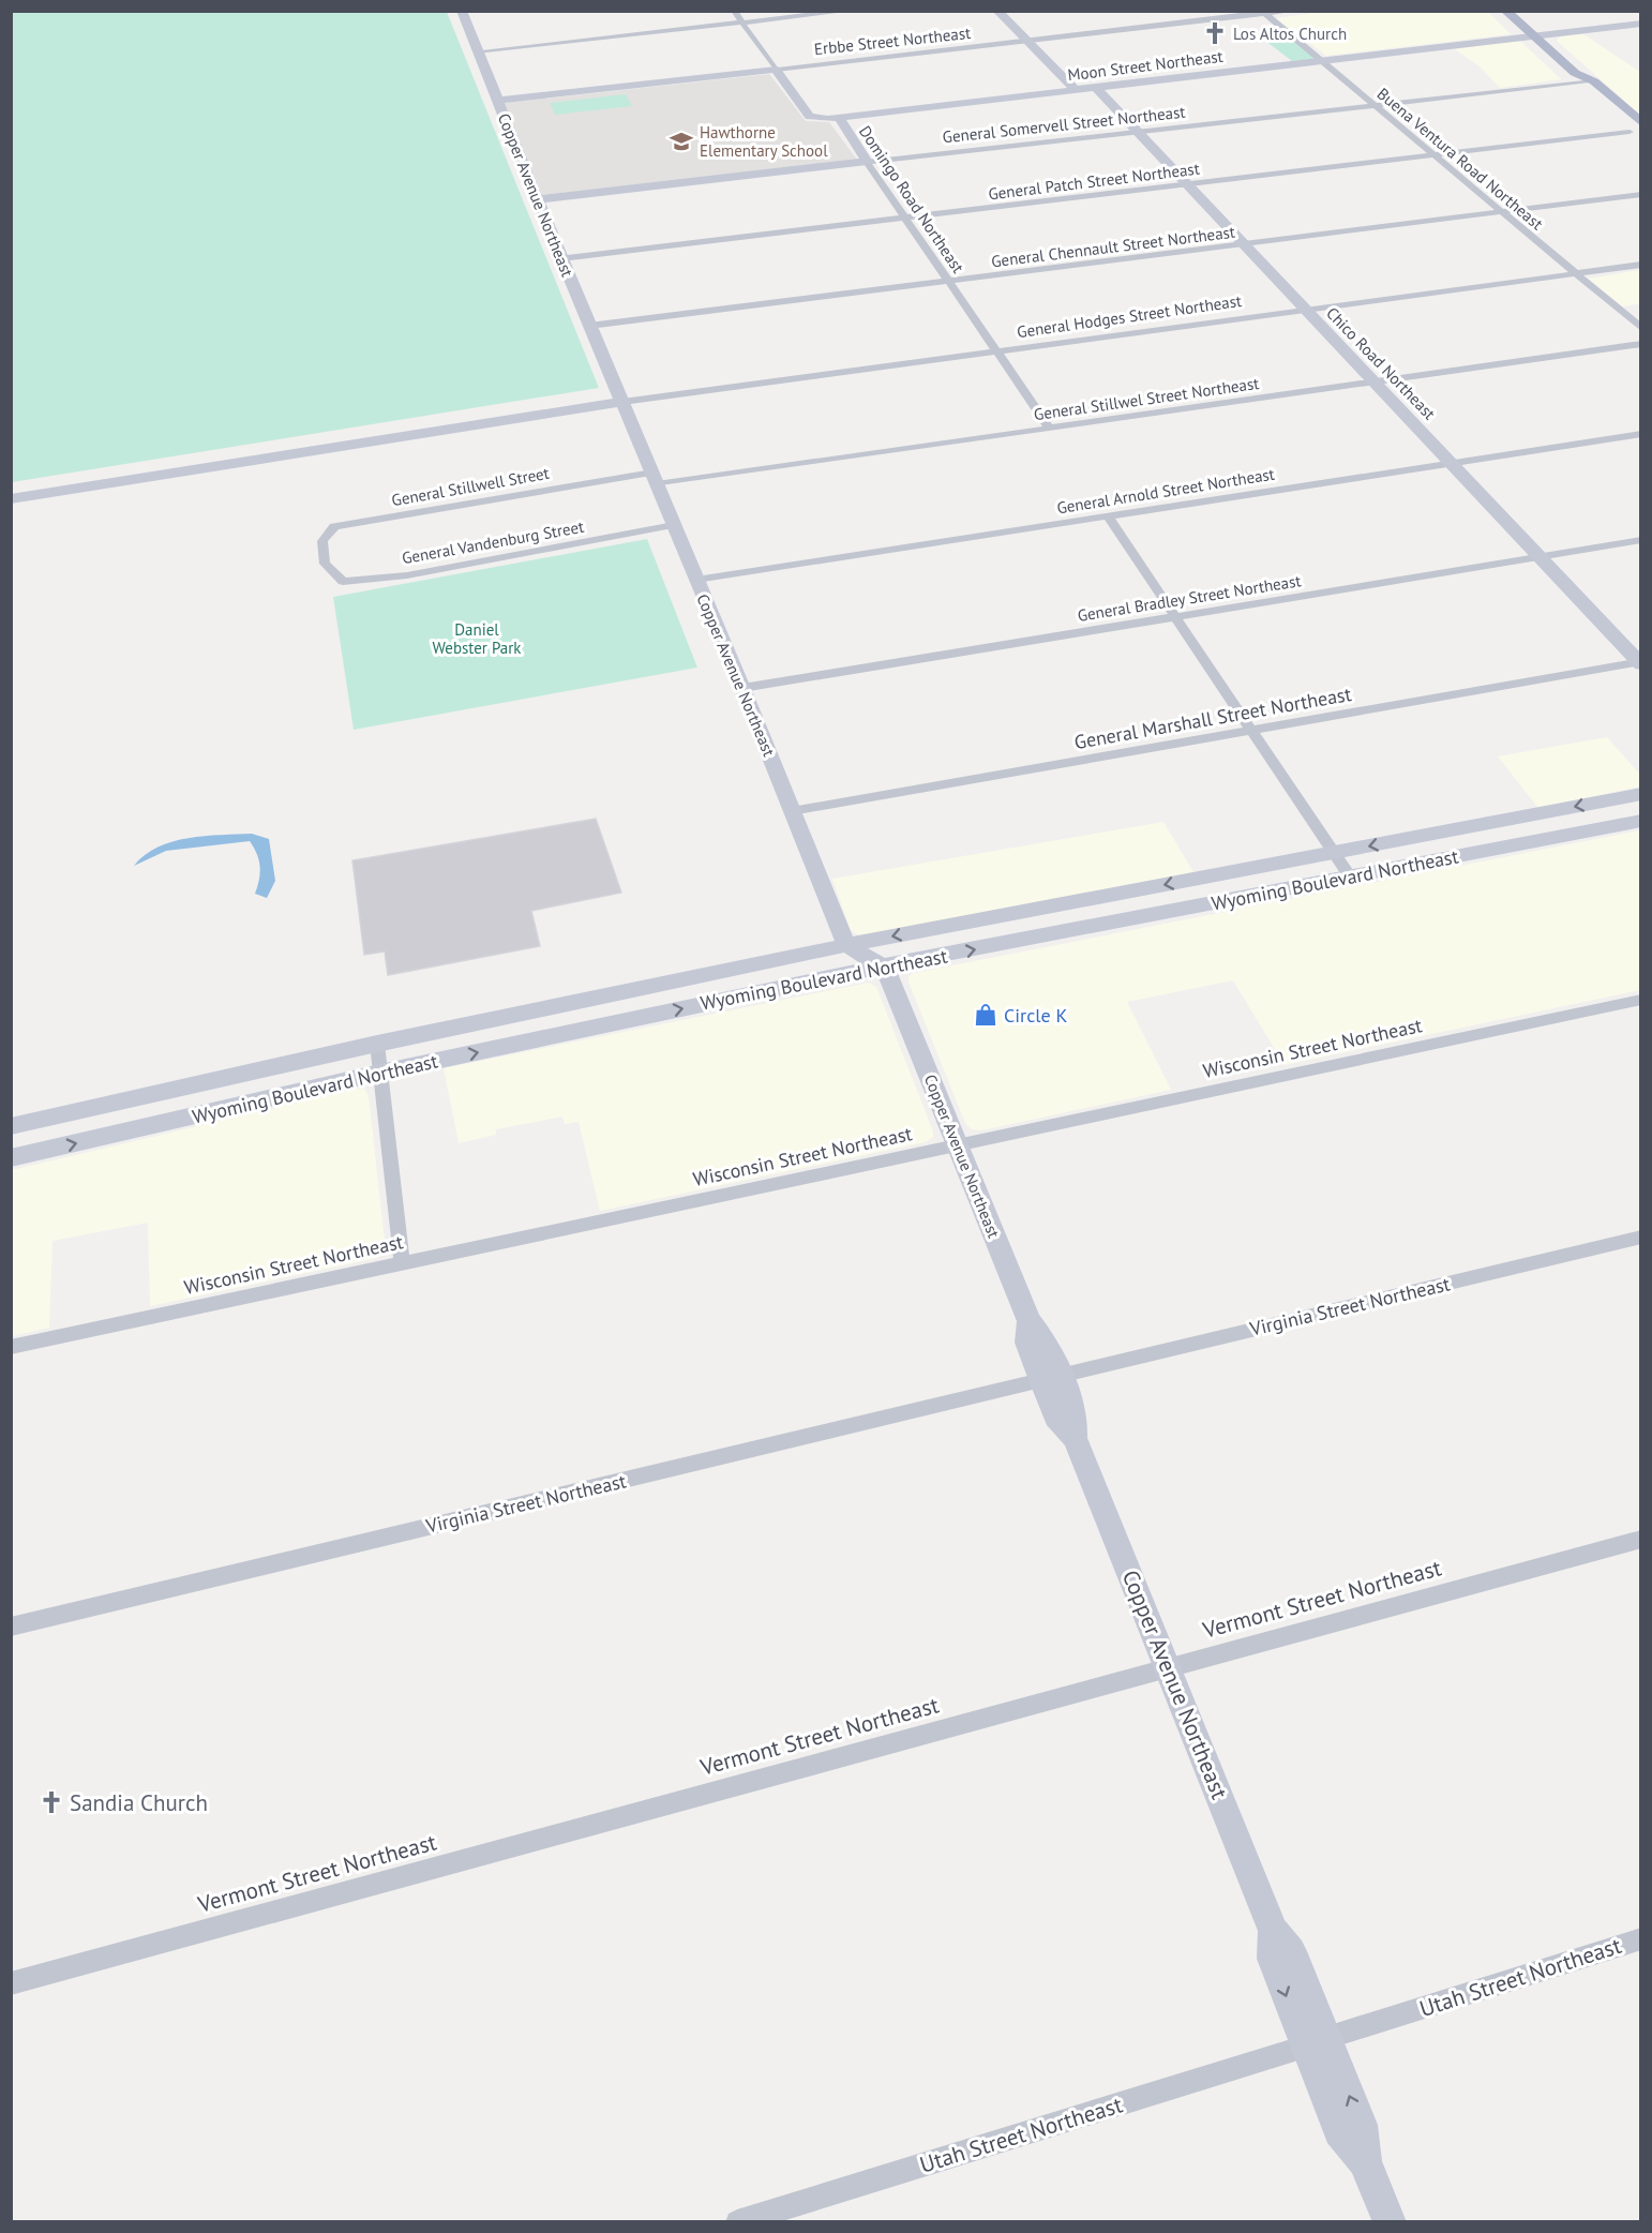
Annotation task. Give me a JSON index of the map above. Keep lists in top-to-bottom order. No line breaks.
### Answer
{"streets":{"street":["Erbbe Street Northeast","Moon Street Northeast","General Somervell Street Northeast","Buena Ventura Road Northeast","General Patch Street Northeast","Copper Avenue Northeast","Domingo Road Northeast","General Chennault Street Northeast","General Hodges Street Northeast","Chico Road Northeast","General Stillwel Street Northeast","General Stillwell Street","General Arnold Street Northeast","General Vandenburg Street","General Bradley Street Northeast","General Marshall Street Northeast","Wyoming Boulevard Northeast","Wisconsin Street Northeast","Virginia Street Northeast","Vermont Street Northeast","Utah Street Northeast"]},"crossings":[["Erbbe Street Northeast","Buena Ventura Road Northeast"],["Erbbe Street Northeast","Copper Avenue Northeast"],["Erbbe Street Northeast","Domingo Road Northeast"],["Moon Street Northeast","Buena Ventura Road Northeast"],["Moon Street Northeast","Domingo Road Northeast"],["Moon Street Northeast","Chico Road Northeast"],["General Somervell Street Northeast","Buena Ventura Road Northeast"],["General Somervell Street Northeast","Copper Avenue Northeast"],["General Somervell Street Northeast","Domingo Road Northeast"],["General Somervell Street Northeast","Chico Road Northeast"],["Buena Ventura Road Northeast","General Patch Street Northeast"],["Buena Ventura Road Northeast","General Chennault Street Northeast"],["Buena Ventura Road Northeast","General Hodges Street Northeast"],["General Patch Street Northeast","Copper Avenue Northeast"],["General Patch Street Northeast","Domingo Road Northeast"],["General Patch Street Northeast","Chico Road Northeast"],["Copper Avenue Northeast","General Chennault Street Northeast"],["Copper Avenue Northeast","General Hodges Street Northeast"],["Copper Avenue Northeast","General Stillwel Street Northeast"],["Copper Avenue Northeast","General Stillwell Street"],["Copper Avenue Northeast","General Arnold Street Northeast"],["Copper Avenue Northeast","General Vandenburg Street"],["Copper Avenue Northeast","General Bradley Street Northeast"],["Copper Avenue Northeast","General Marshall Street Northeast"],["Copper Avenue Northeast","Wyoming Boulevard Northeast"],["Copper Avenue Northeast","Wisconsin Street Northeast"],["Copper Avenue Northeast","Virginia Street Northeast"],["Copper Avenue Northeast","Vermont Street Northeast"],["Copper Avenue Northeast","Utah Street Northeast"],["Domingo Road Northeast","General Chennault Street Northeast"],["Domingo Road Northeast","General Hodges Street Northeast"],["Domingo Road Northeast","General Stillwel Street Northeast"],["General Chennault Street Northeast","Chico Road Northeast"],["General Hodges Street Northeast","Chico Road Northeast"],["Chico Road Northeast","General Stillwel Street Northeast"],["Chico Road Northeast","General Arnold Street Northeast"],["Chico Road Northeast","General Bradley Street Northeast"],["Chico Road Northeast","General Marshall Street Northeast"],["General Stillwel Street Northeast","General Stillwell Street"],["General Stillwell Street","General Vandenburg Street"]],"parks":["Daniel Webster Park"],"places":{"church":["Los Altos Church","Sandia Church"],"school or university":["Hawthorne Elementary School"],"shop":["Circle K"]}}
